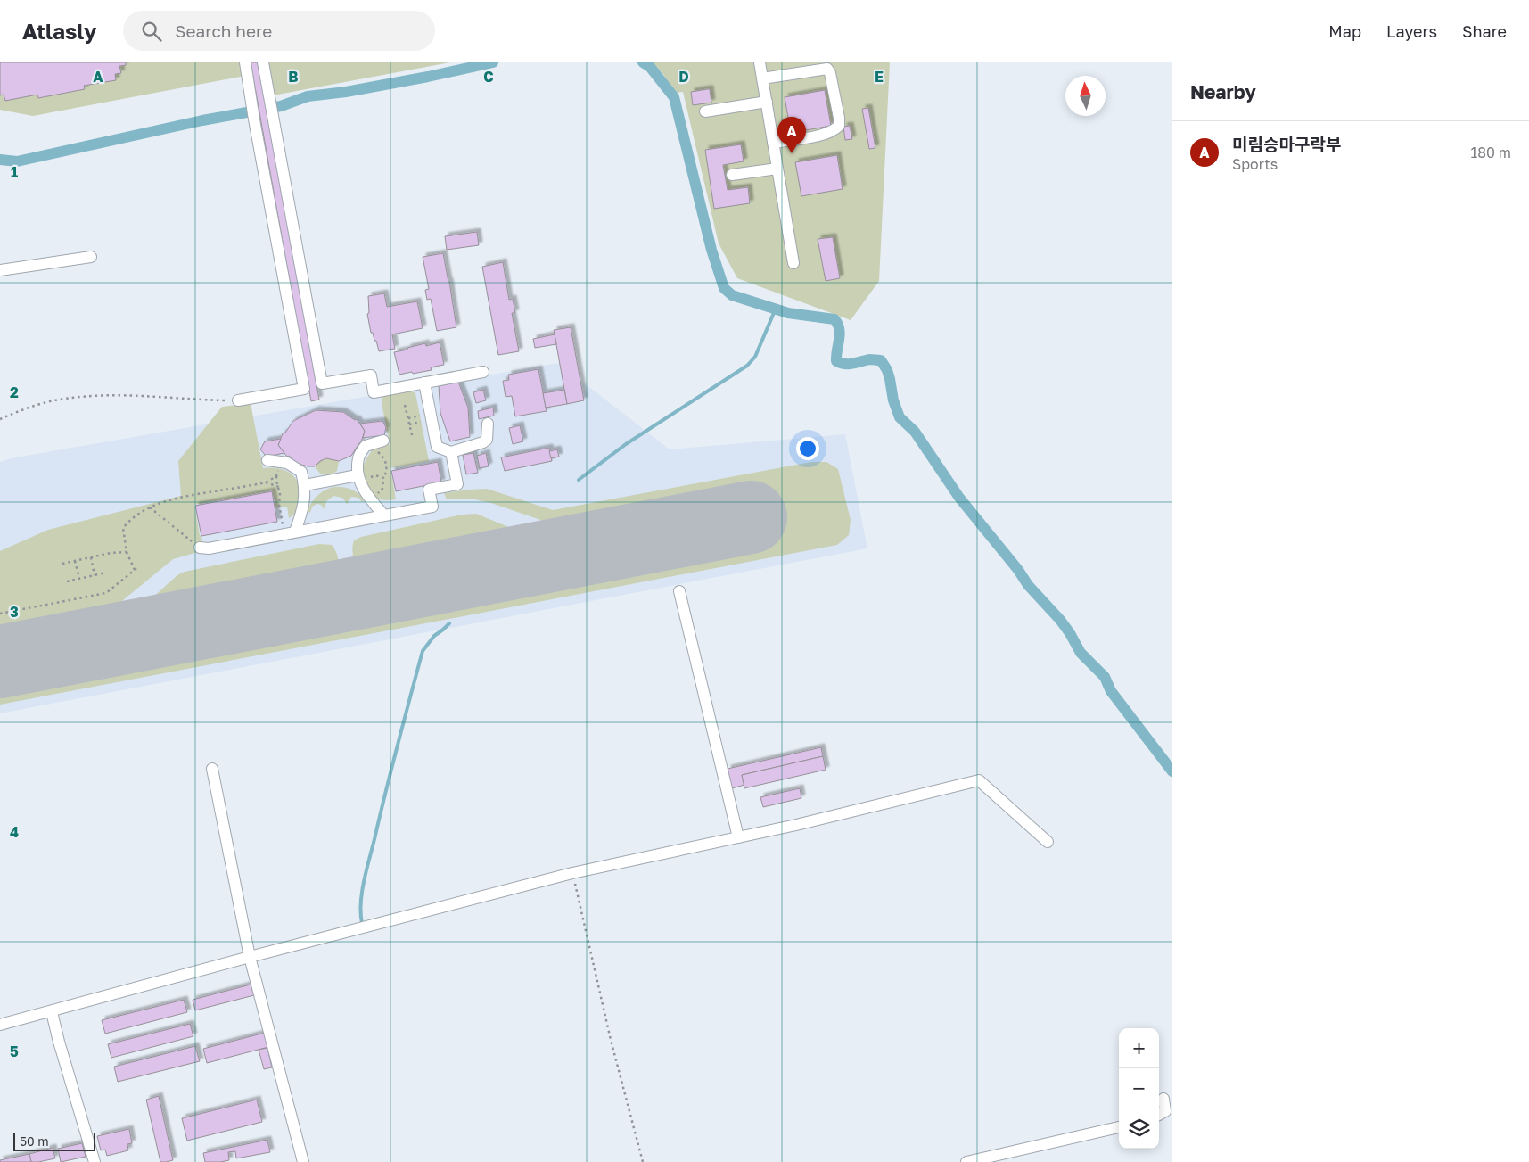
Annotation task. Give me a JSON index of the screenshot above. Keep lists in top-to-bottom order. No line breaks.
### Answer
{"scale_bar":"50 m","north":"top","page":{"header":"Atlasly","search":"Search here","nav":["Map","Layers","Share"],"heading":"Nearby","pins":"A","list":[{"mark":"A","name":"미림승마구락부","note":"Sports","value":"180 m"}],"map_buttons":["+","−"],"scale":"50 m"},"grid":{"columns":["A","B","C","D","E"],"rows":["1","2","3","4","5"]}}
